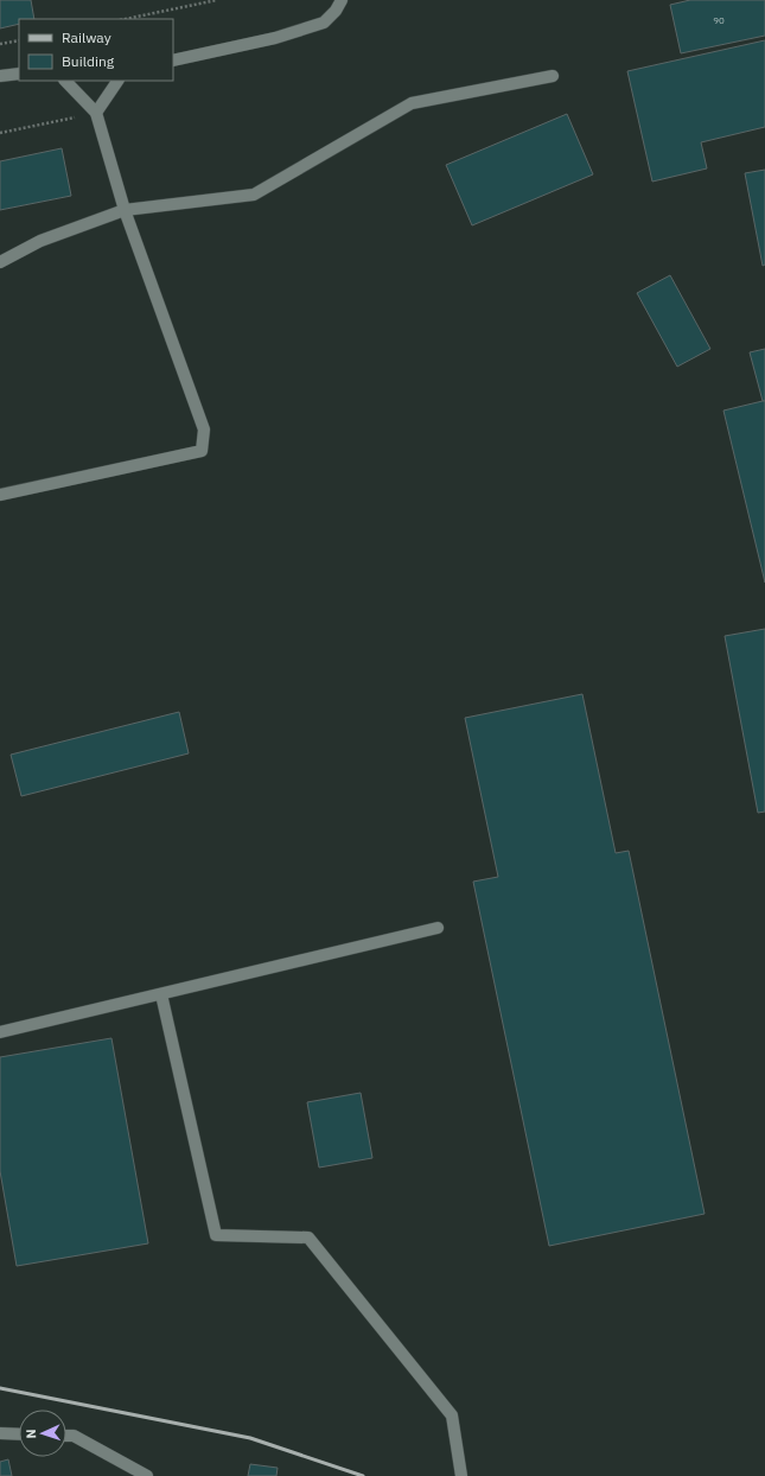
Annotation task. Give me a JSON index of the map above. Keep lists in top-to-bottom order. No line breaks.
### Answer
{"house_numbers":["90"],"legend":["Railway","Building"],"north":"left"}
